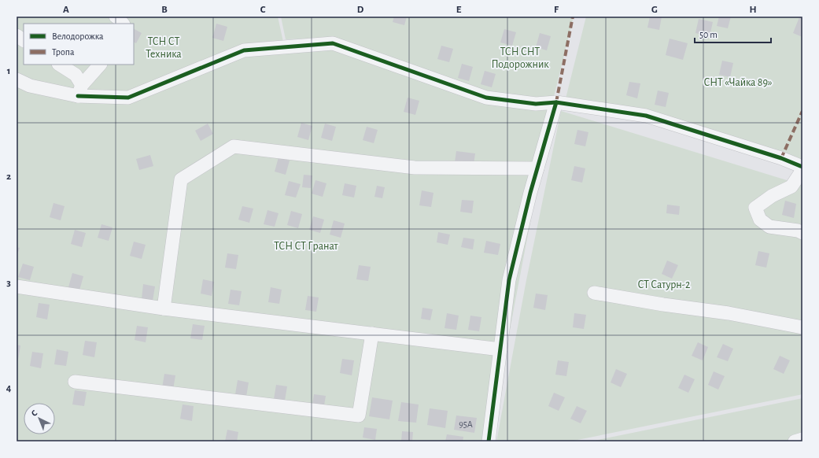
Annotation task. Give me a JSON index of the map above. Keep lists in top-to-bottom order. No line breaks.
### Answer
{"parks":["ТСН СТ Техника","ТСН СНТ Подорожник","СНТ «Чайка 89»","ТСН СТ Гранат","СТ Сатурн-2"],"house_numbers":["95А"],"legend":["Велодорожка","Тропа"],"scale_bar":"50 m","north":"top left","grid":{"columns":["A","B","C","D","E","F","G","H"],"rows":["1","2","3","4"]}}
